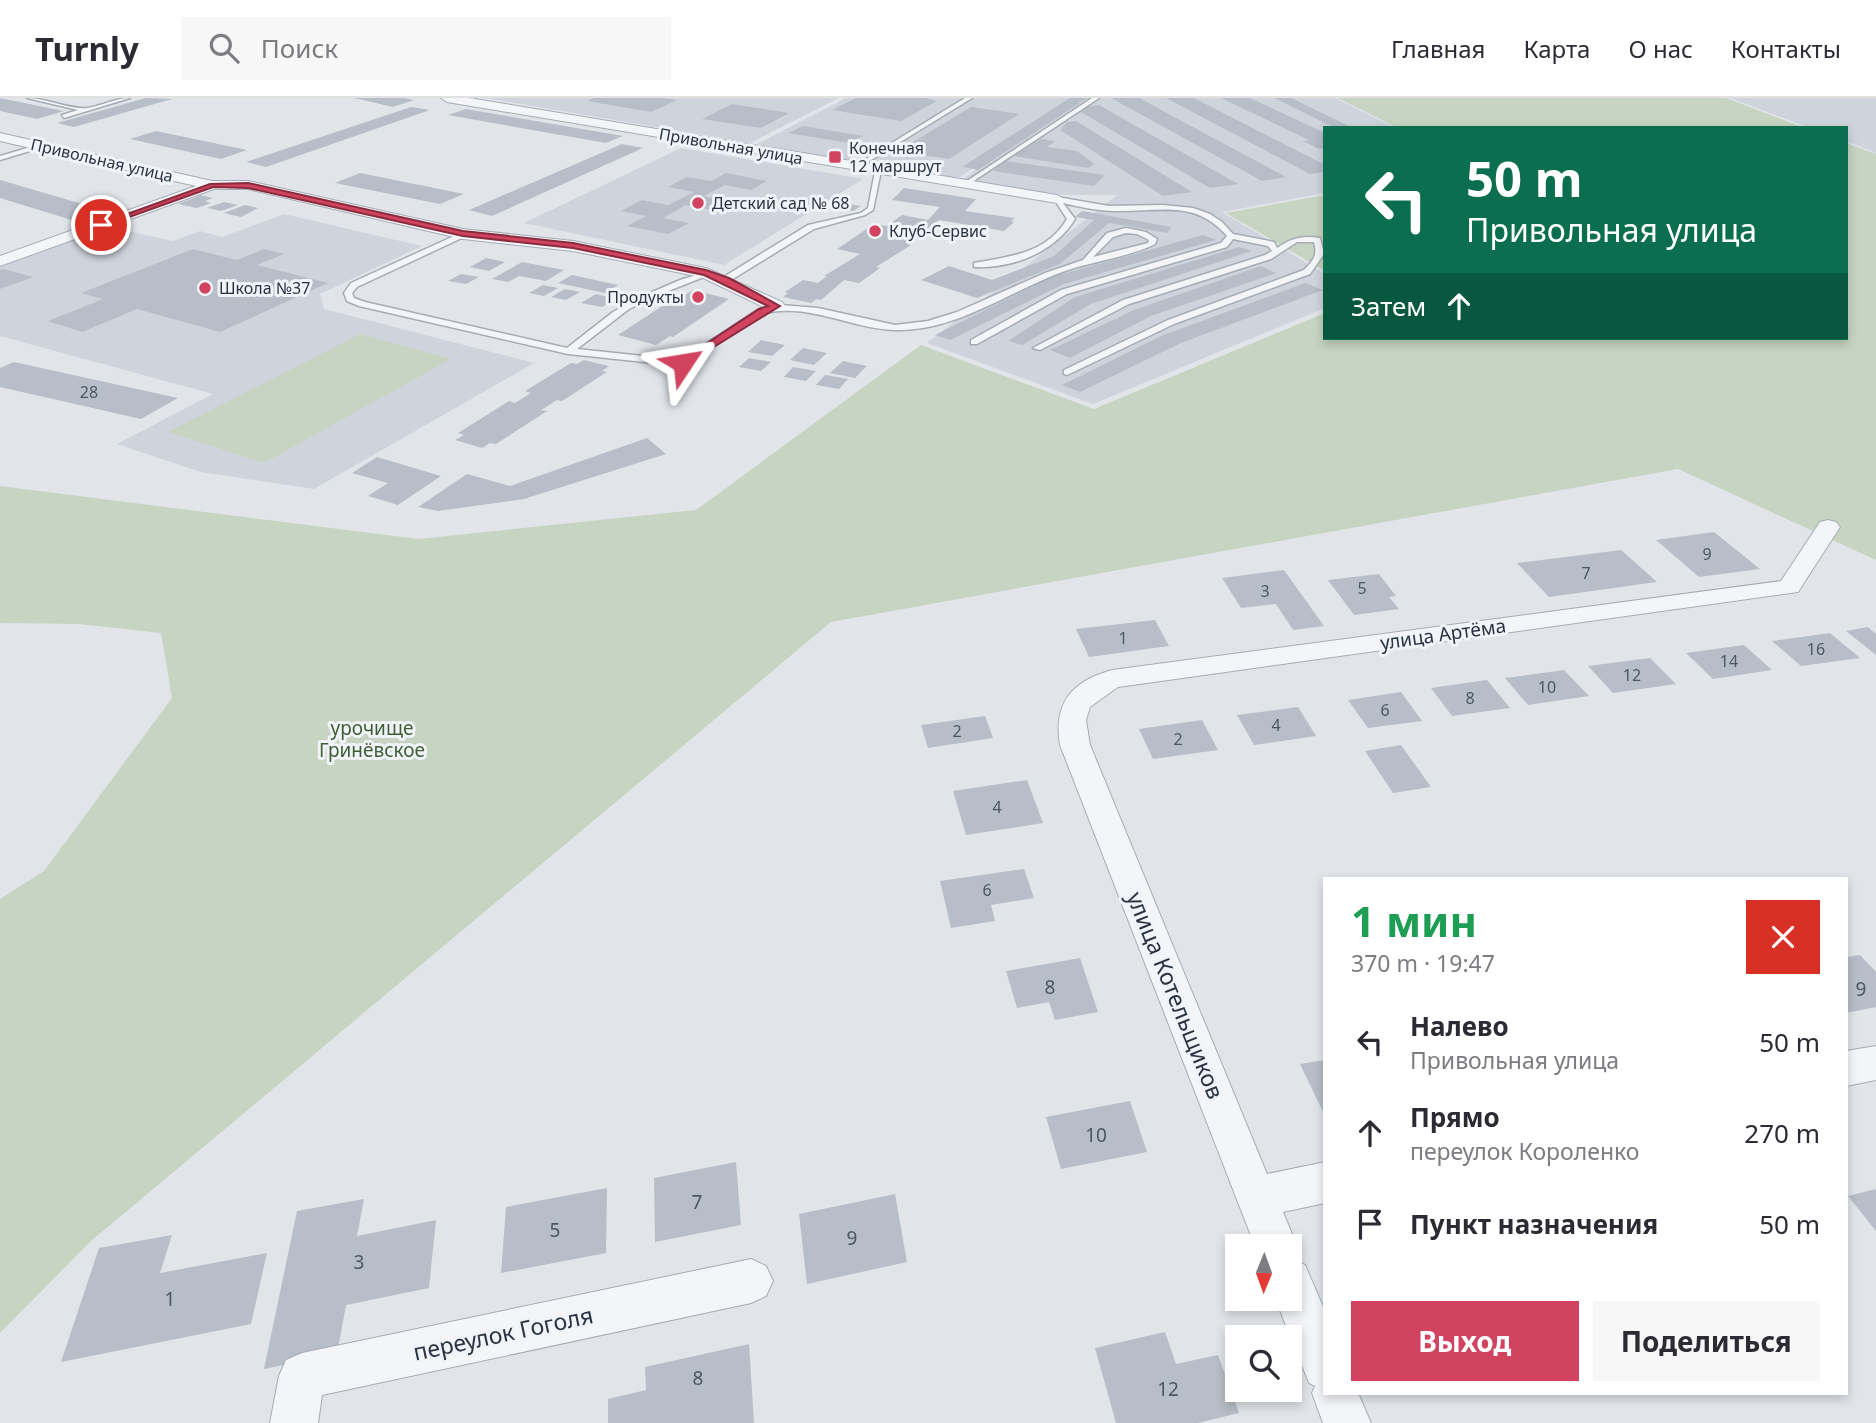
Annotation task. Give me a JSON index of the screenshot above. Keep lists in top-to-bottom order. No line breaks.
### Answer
{"streets":{"street":["Привольная улица","улица Артёма","улица Котельщиков","переулок Гоголя"]},"crossings":[["улица Артёма","улица Котельщиков"]],"parks":["урочище Гринёвское"],"places":{"transit":["Конечная 12 маршрут"],"other":["Детский сад № 68","Клуб-Сервис","Школа №37","Продукты"]},"house_numbers":["28","9","7","5","3","1","16","14","12","10","8","6","4","2","2","4","6","8","9","10","7","5","9","3","1","8","12"],"north":"bottom","page":{"header":"Turnly","search":"Поиск","nav":["Главная","Карта","О нас","Контакты"],"turn":["50 m","Привольная улица"],"then":"Затем","heading":["1 мин","370 m · 19:47"],"list":[{"name":"Налево","note":"Привольная улица","value":"50 m"},{"name":"Прямо","note":"переулок Короленко","value":"270 m"},{"name":"Пункт назначения","value":"50 m"}],"buttons":["Выход","Поделиться"]}}
